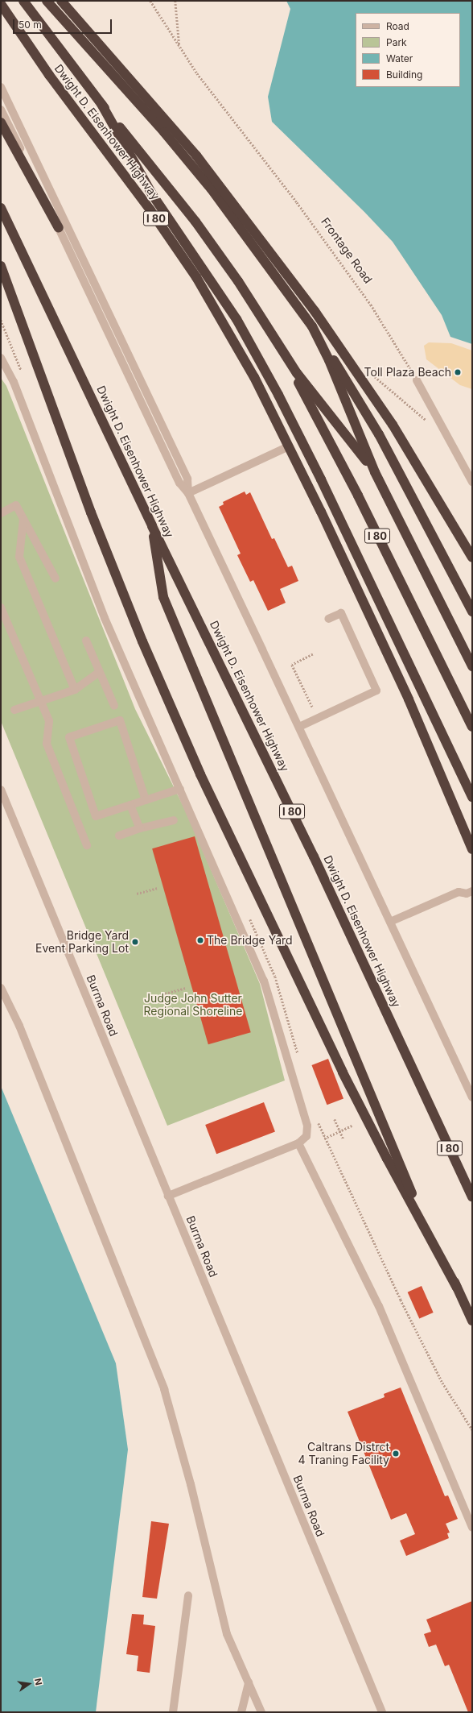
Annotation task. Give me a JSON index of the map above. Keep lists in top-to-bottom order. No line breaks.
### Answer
{"streets":{"highway":["Dwight D. Eisenhower Highway","I 80"],"street":["Burma Road"],"path":["Frontage Road"]},"parks":["Judge John Sutter Regional Shoreline"],"places":["Toll Plaza Beach","The Bridge Yard","Bridge Yard Event Parking Lot","Caltrans Distrct 4 Traning Facility"],"legend":["Road","Park","Water","Building"],"scale_bar":"50 m","north":"right"}
